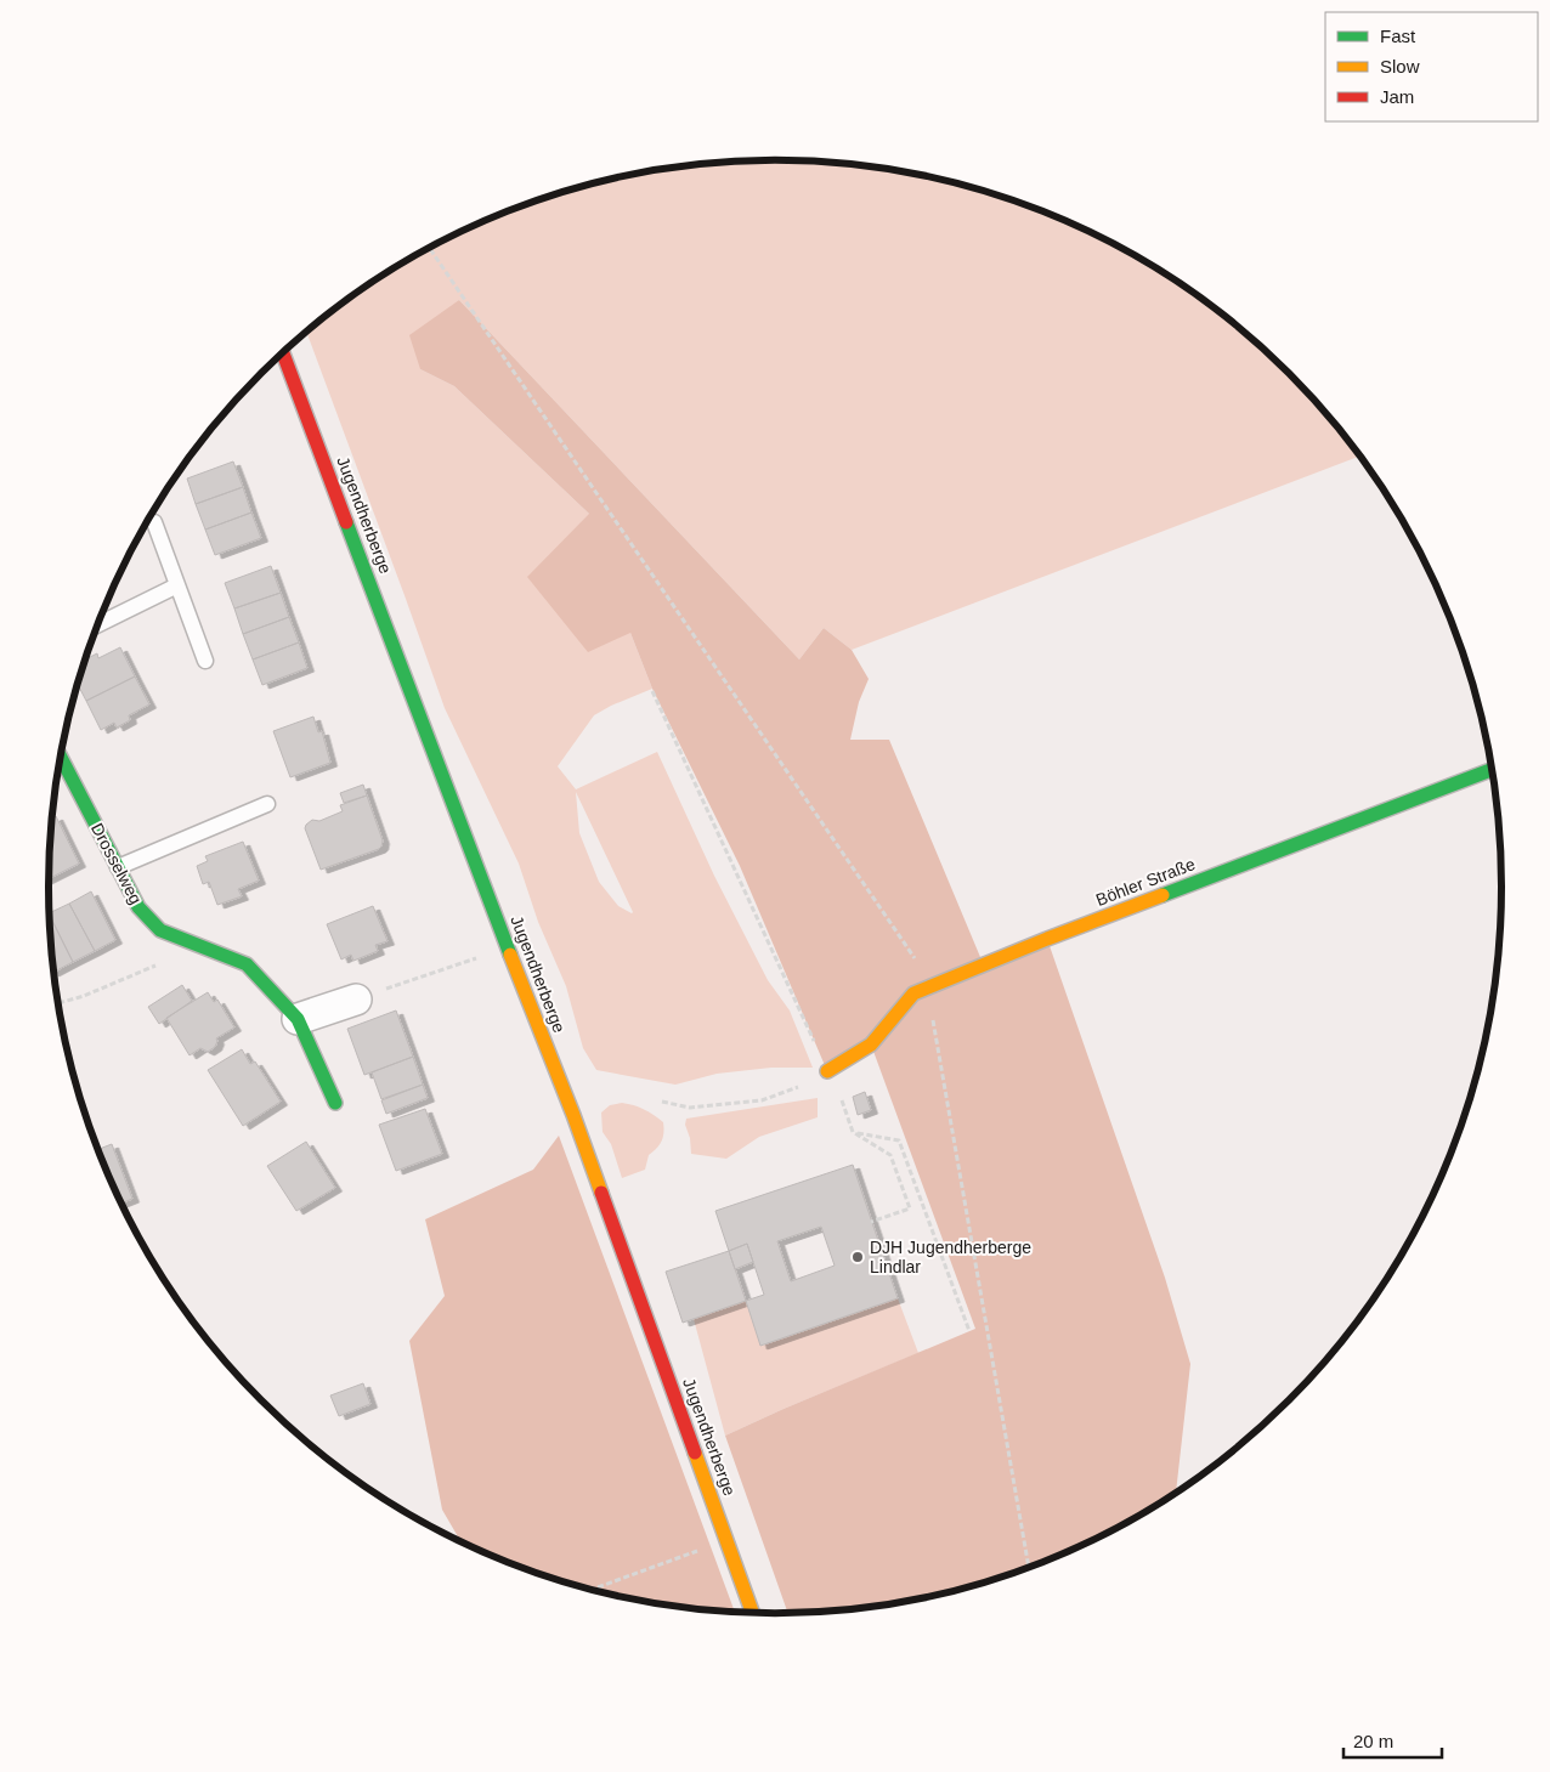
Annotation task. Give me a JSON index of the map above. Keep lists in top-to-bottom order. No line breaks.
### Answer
{"streets":{"street":["Jugendherberge","Drosselweg","Böhler Straße"]},"places":["DJH Jugendherberge Lindlar"],"legend":["Fast","Slow","Jam"],"scale_bar":"20 m"}
